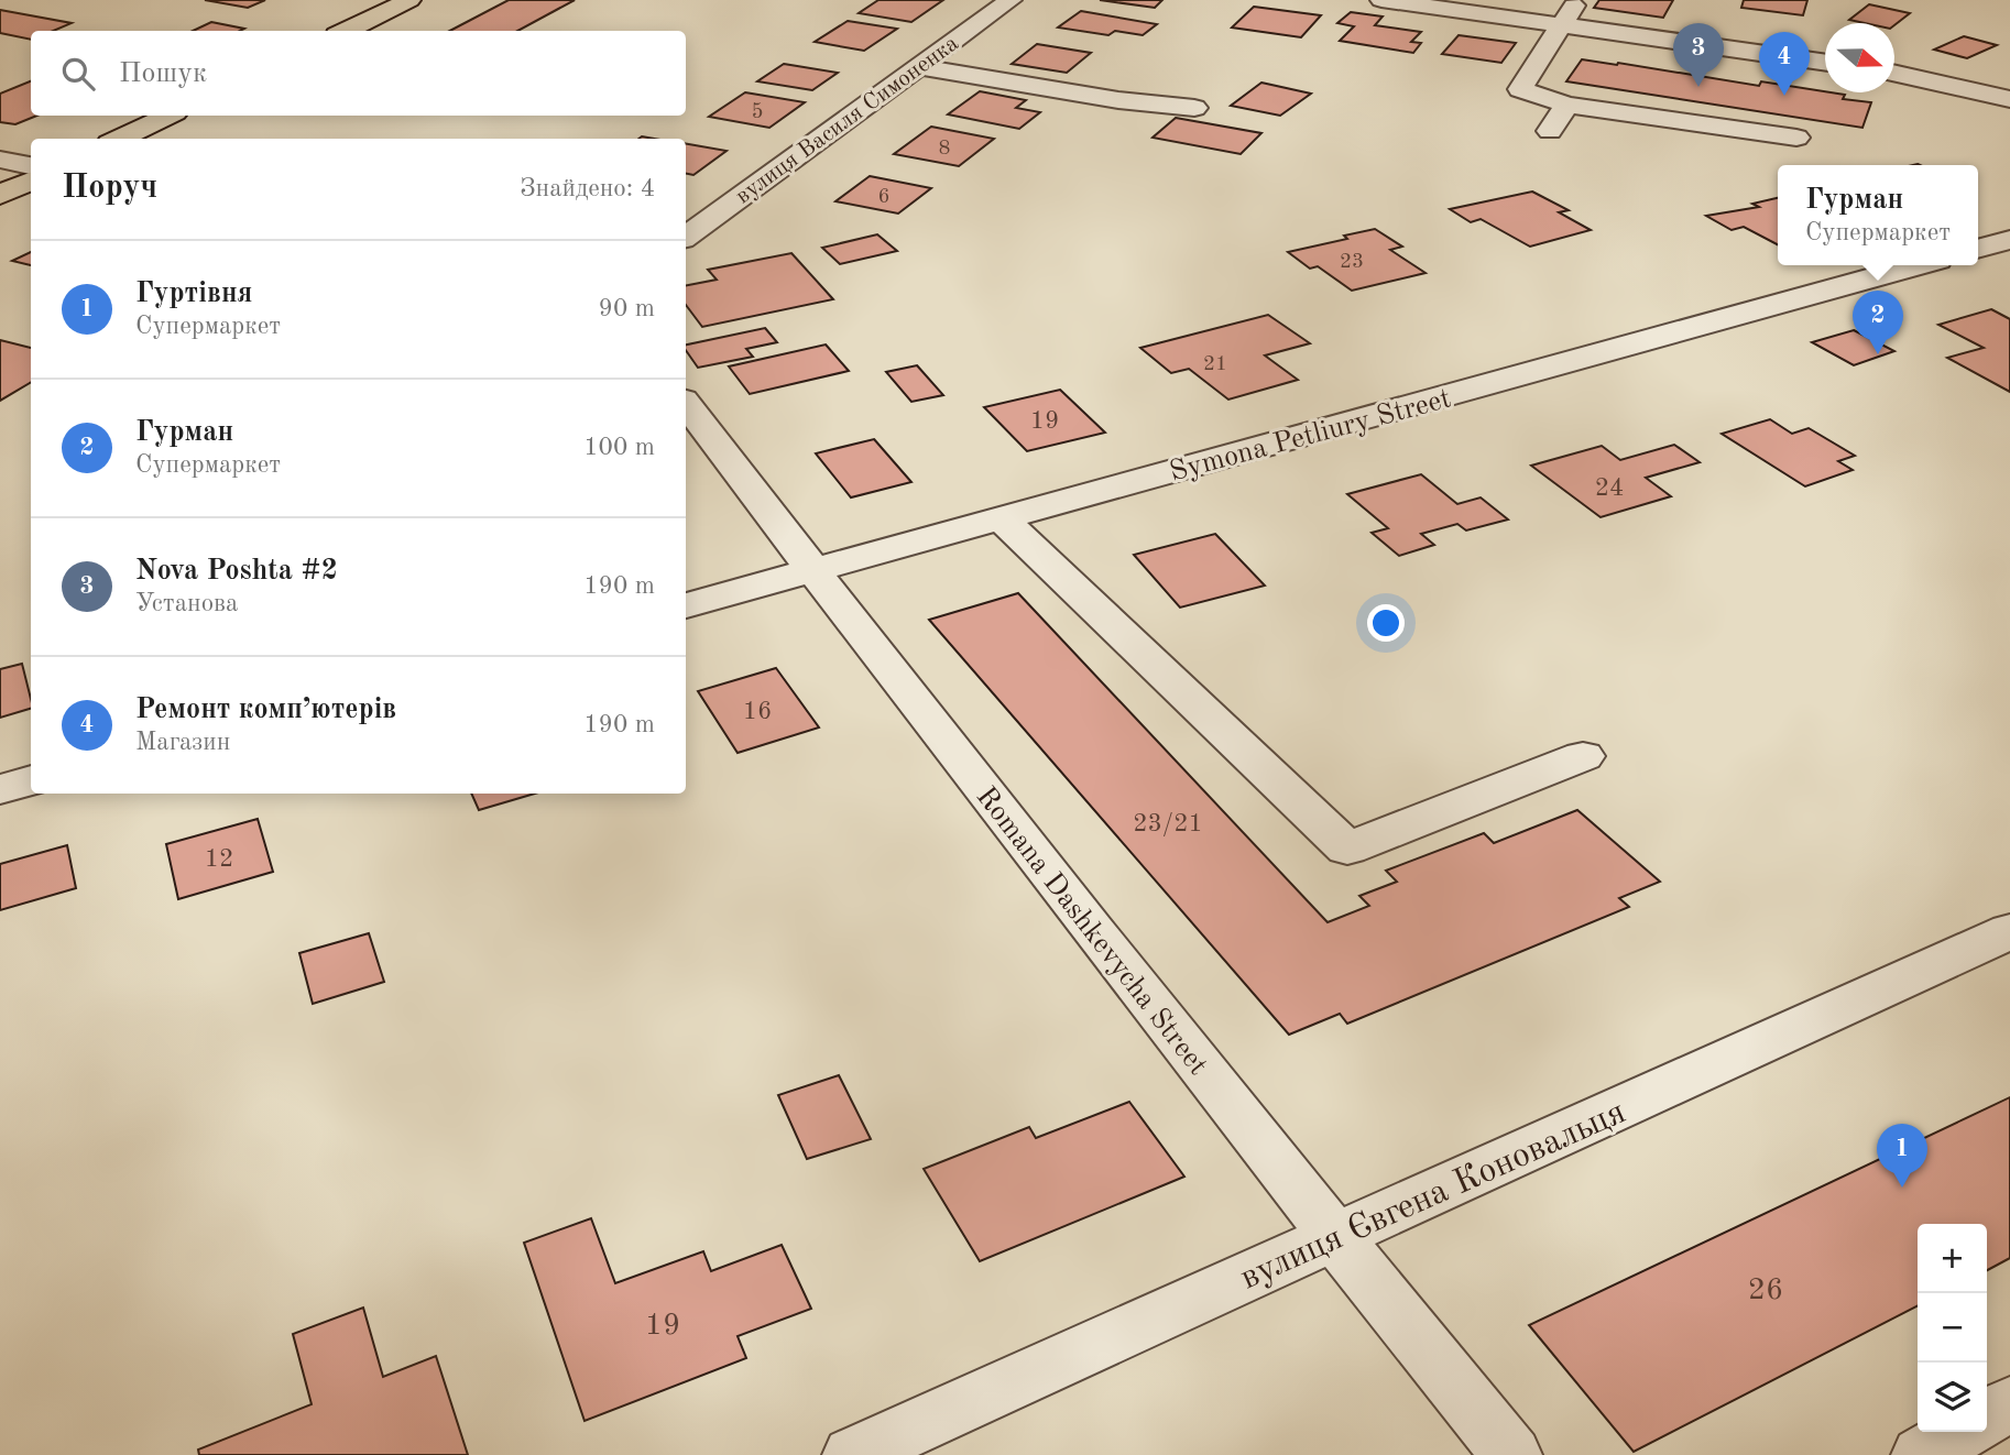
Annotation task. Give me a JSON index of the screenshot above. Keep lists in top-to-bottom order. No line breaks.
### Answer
{"streets":{"street":["вулиця Василя Симоненка","Symona Petliury Street","Romana Dashkevycha Street","вулиця Євгена Коновальця"]},"crossings":[["Symona Petliury Street","Romana Dashkevycha Street"],["Romana Dashkevycha Street","вулиця Євгена Коновальця"]],"house_numbers":["5","8","6","23","21","19","24","16","23/21","12","26","19"],"north":"right","page":{"pins":["3","4","2","1"],"search":"Пошук","heading":["Поруч","Знайдено: 4"],"popup":["Гурман","Супермаркет"],"list":[{"mark":"1","name":"Гуртівня","note":"Супермаркет","value":"90 m"},{"mark":"2","name":"Гурман","note":"Супермаркет","value":"100 m"},{"mark":"3","name":"Nova Poshta #2","note":"Установа","value":"190 m"},{"mark":"4","name":"Ремонт комп’ютерів","note":"Магазин","value":"190 m"}],"map_buttons":["+","−"]}}
